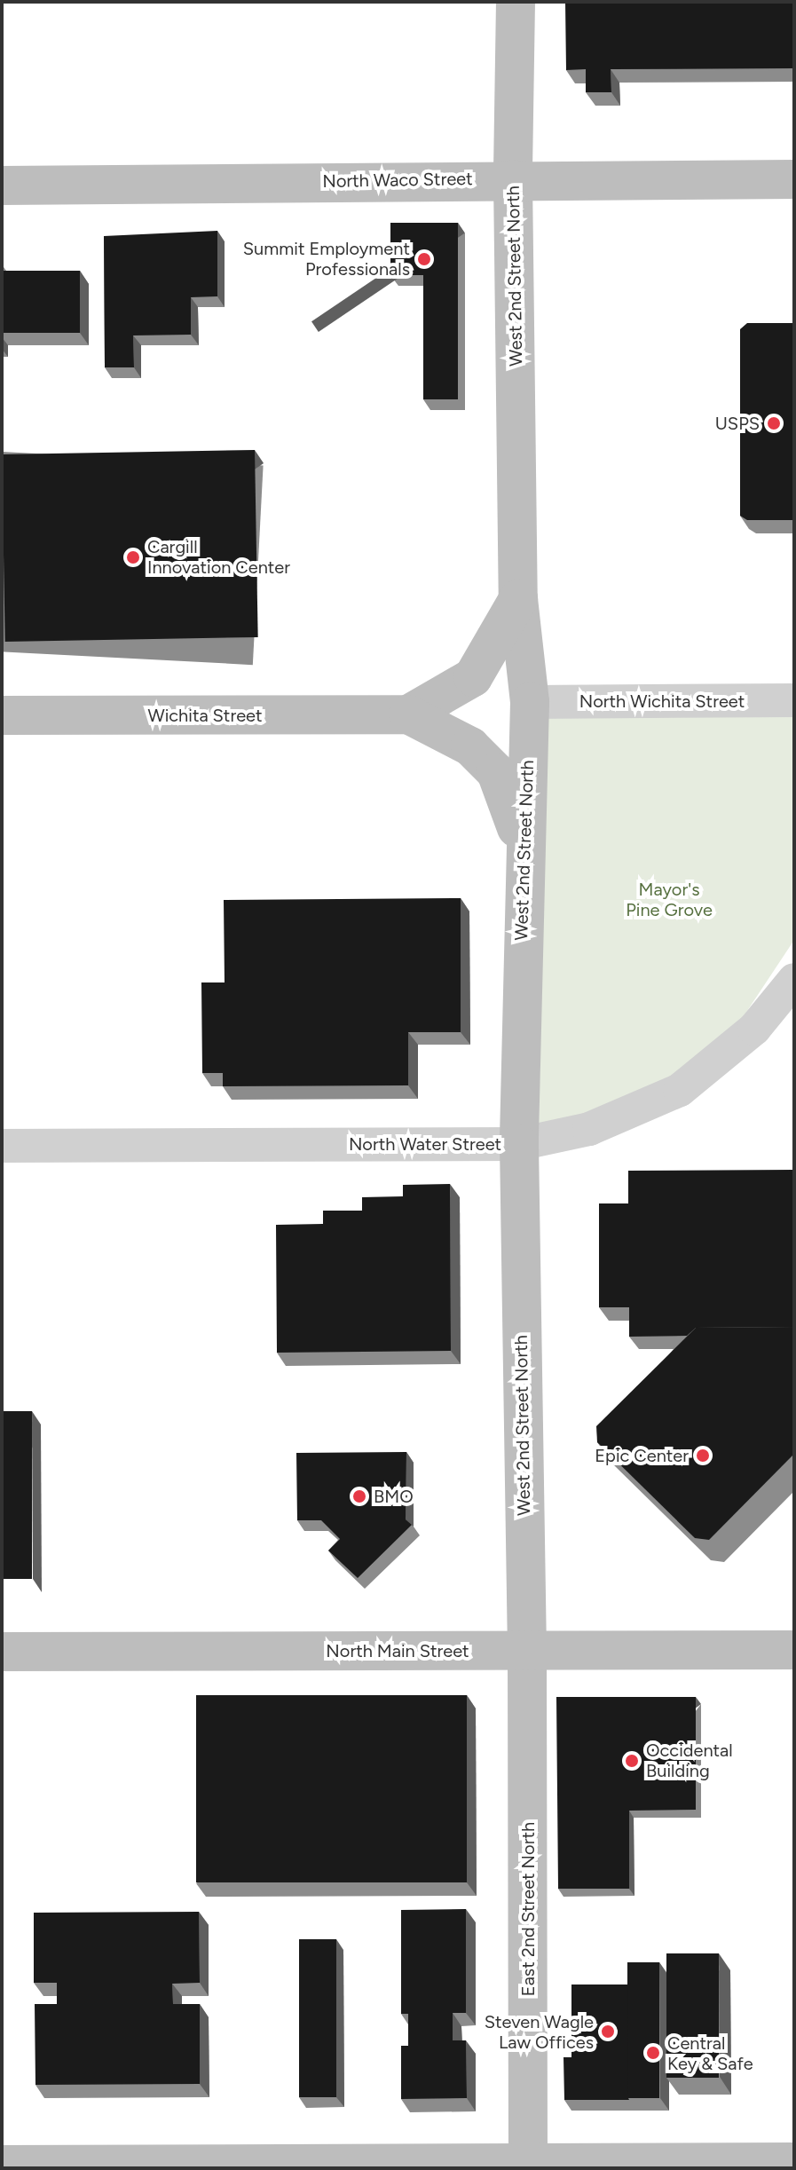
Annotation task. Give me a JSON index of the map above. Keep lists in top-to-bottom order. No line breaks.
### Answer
{"streets":{"street":["North Waco Street","West 2nd Street North","North Wichita Street","Wichita Street","North Water Street","North Main Street","East 2nd Street North"]},"crossings":[["North Waco Street","West 2nd Street North"],["West 2nd Street North","North Wichita Street"],["West 2nd Street North","North Water Street"],["West 2nd Street North","North Main Street"],["West 2nd Street North","East 2nd Street North"],["North Main Street","East 2nd Street North"]],"parks":["Mayor's Pine Grove"],"places":["Summit Employment Professionals","USPS","Cargill Innovation Center","Epic Center","BMO","Occidental Building","Steven Wagle Law Offices","Central Key & Safe"]}
